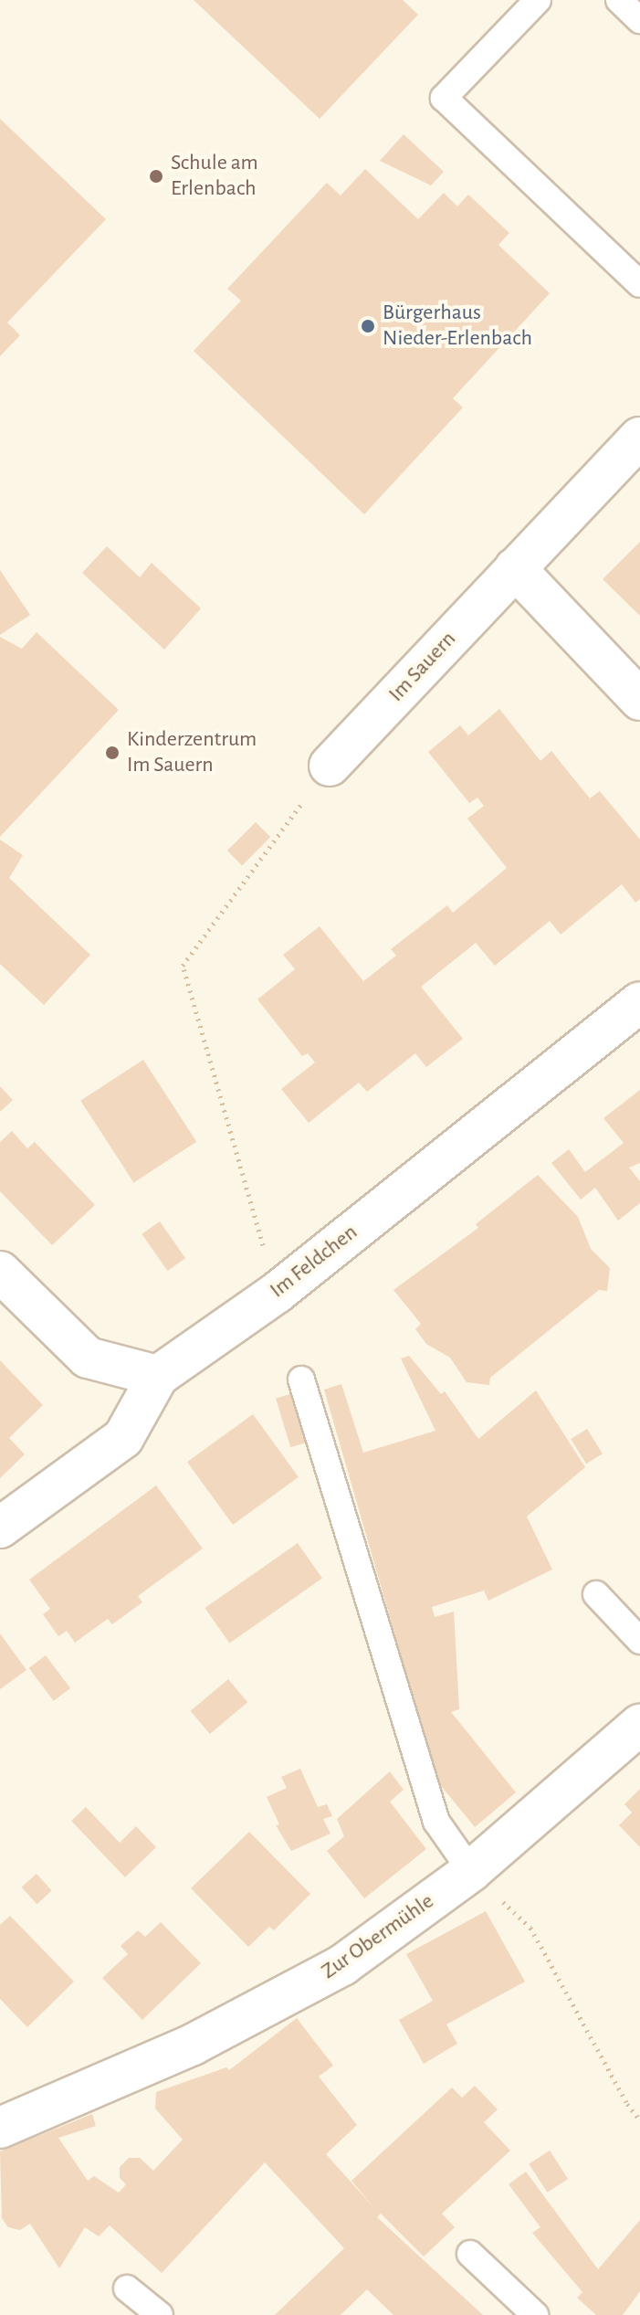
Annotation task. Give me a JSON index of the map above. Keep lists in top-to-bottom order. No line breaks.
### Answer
{"streets":{"street":["Im Sauern","Im Feldchen","Zur Obermühle"]},"places":["Schule am Erlenbach","Bürgerhaus Nieder-Erlenbach","Kinderzentrum Im Sauern"]}
